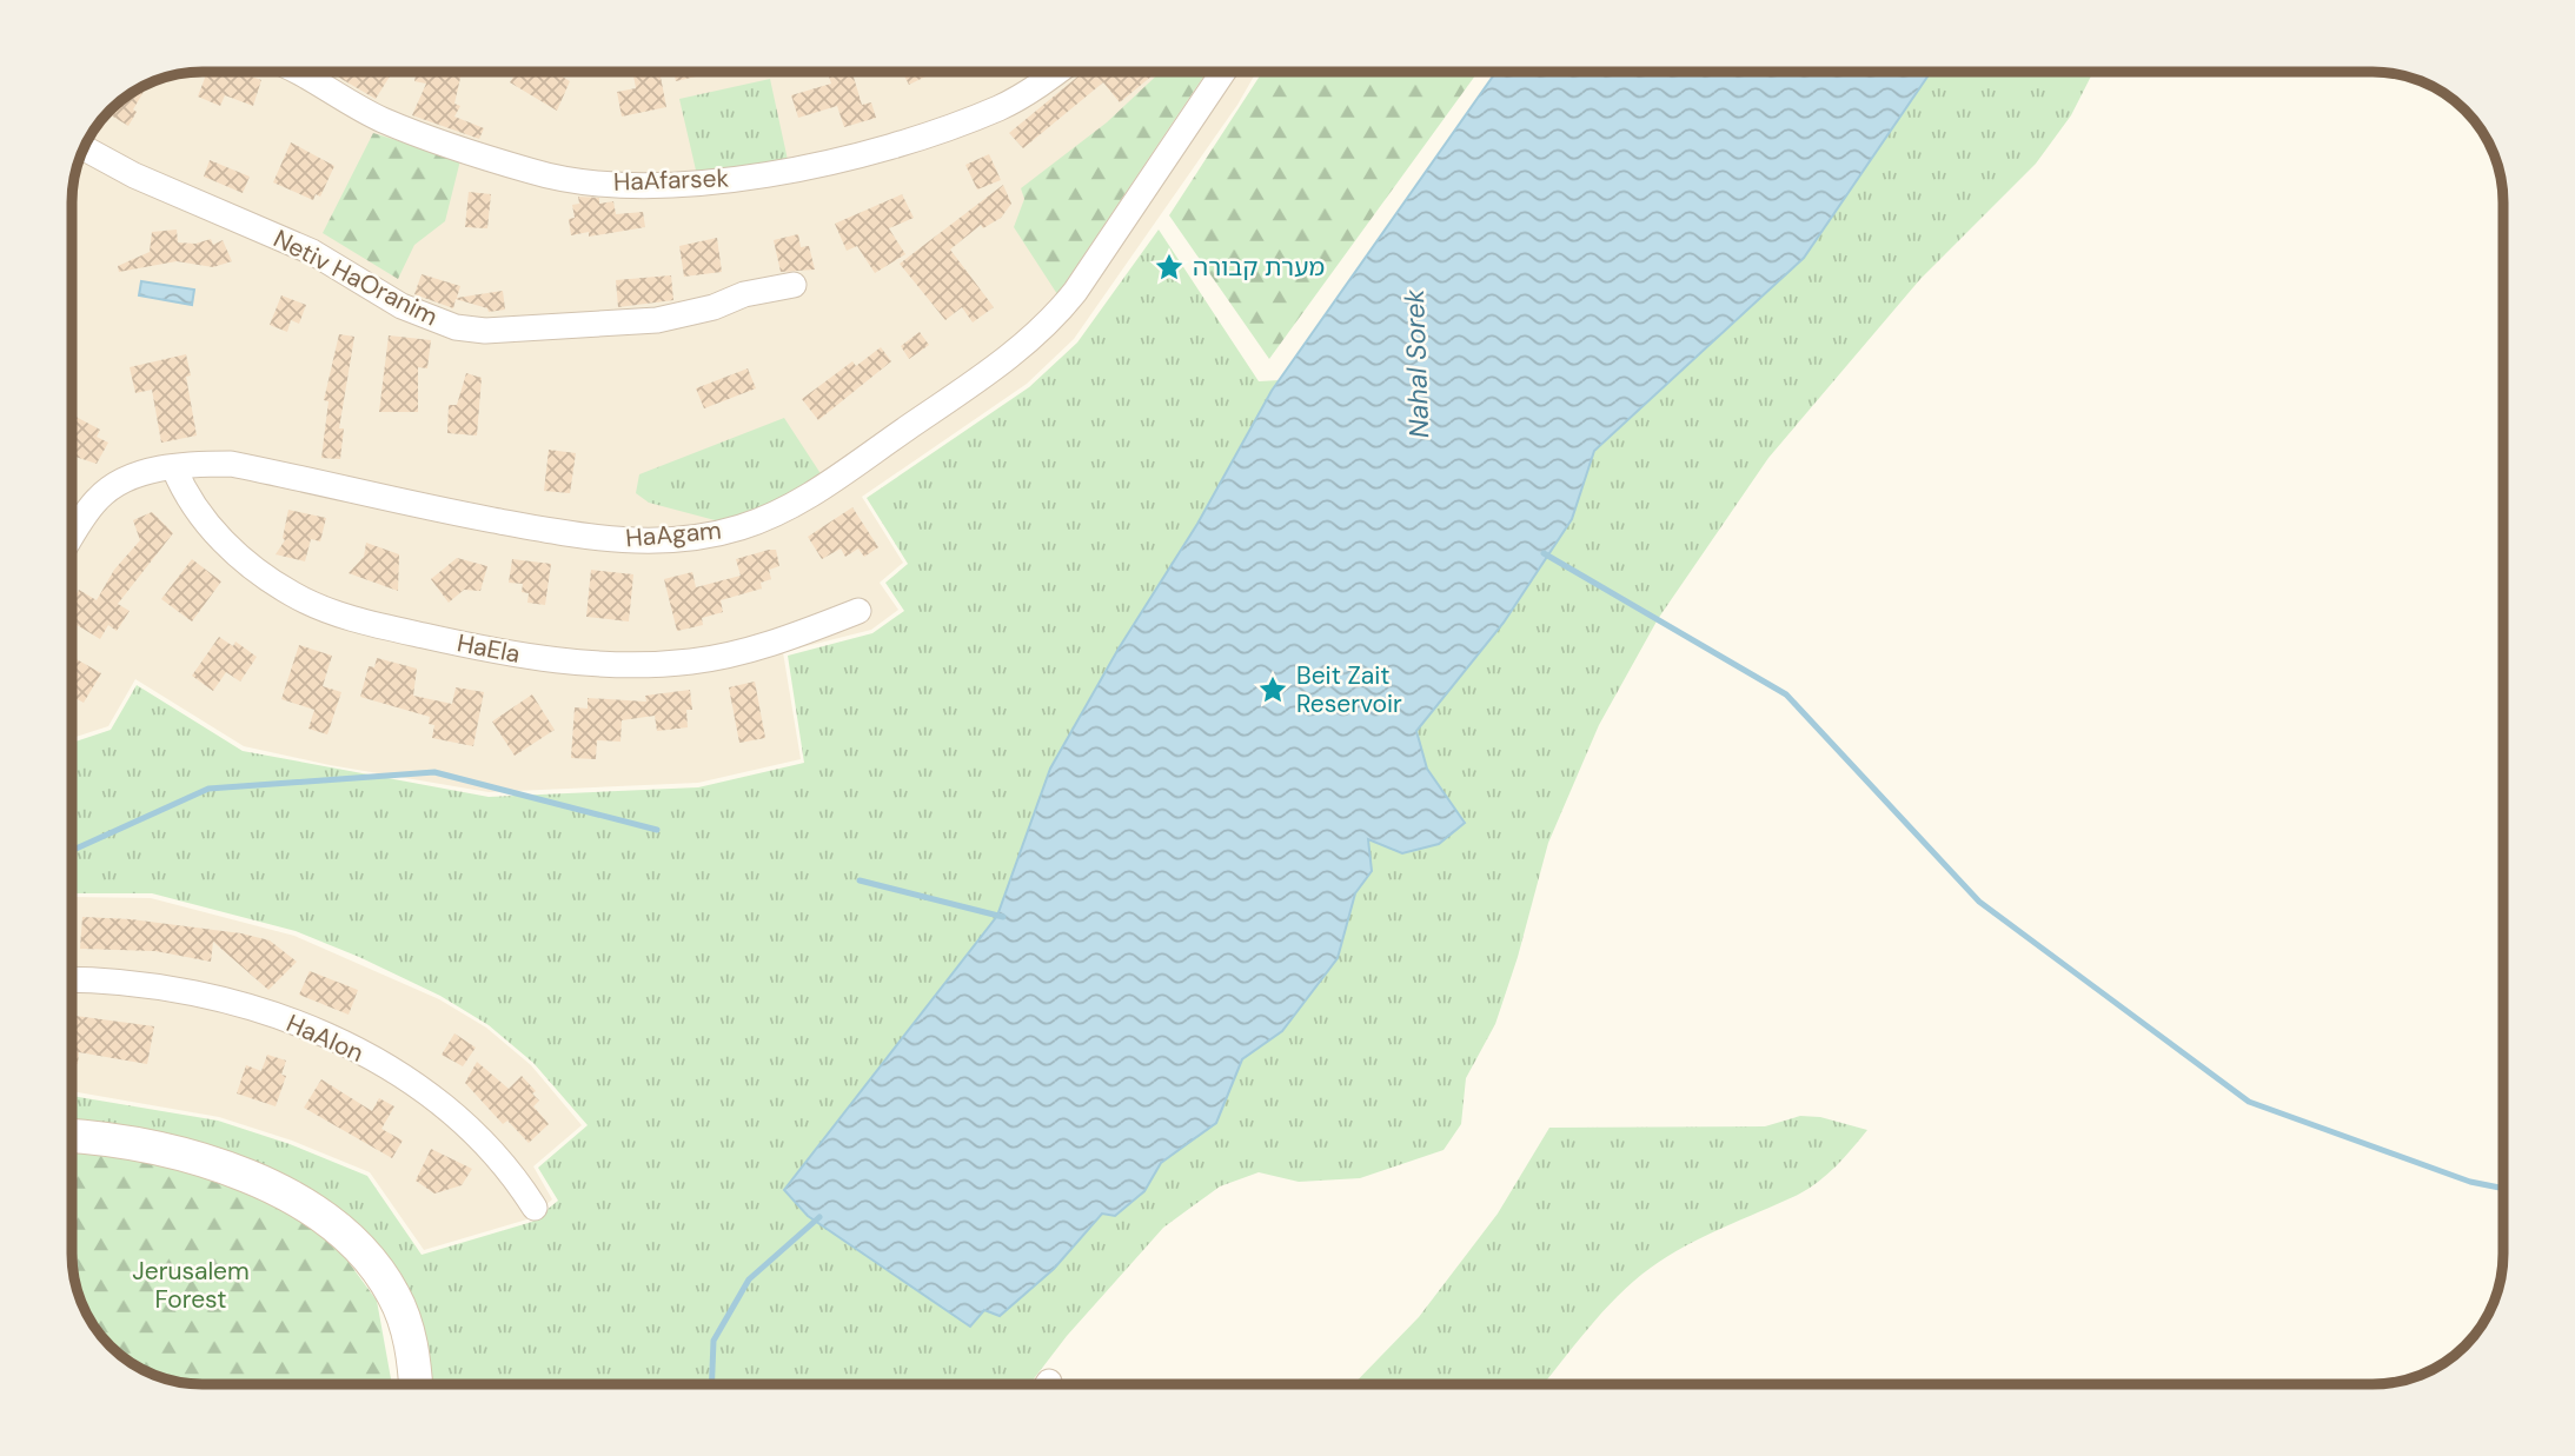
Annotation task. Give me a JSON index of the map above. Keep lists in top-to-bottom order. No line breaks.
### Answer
{"streets":{"street":["HaAfarsek","Netiv HaOranim","HaAgam","HaEla","HaAlon"]},"crossings":[["HaAgam","HaEla"]],"water":["Nahal Sorek"],"parks":["Jerusalem Forest"],"places":{"place":["מערת קבורה","Beit Zait Reservoir"]}}
